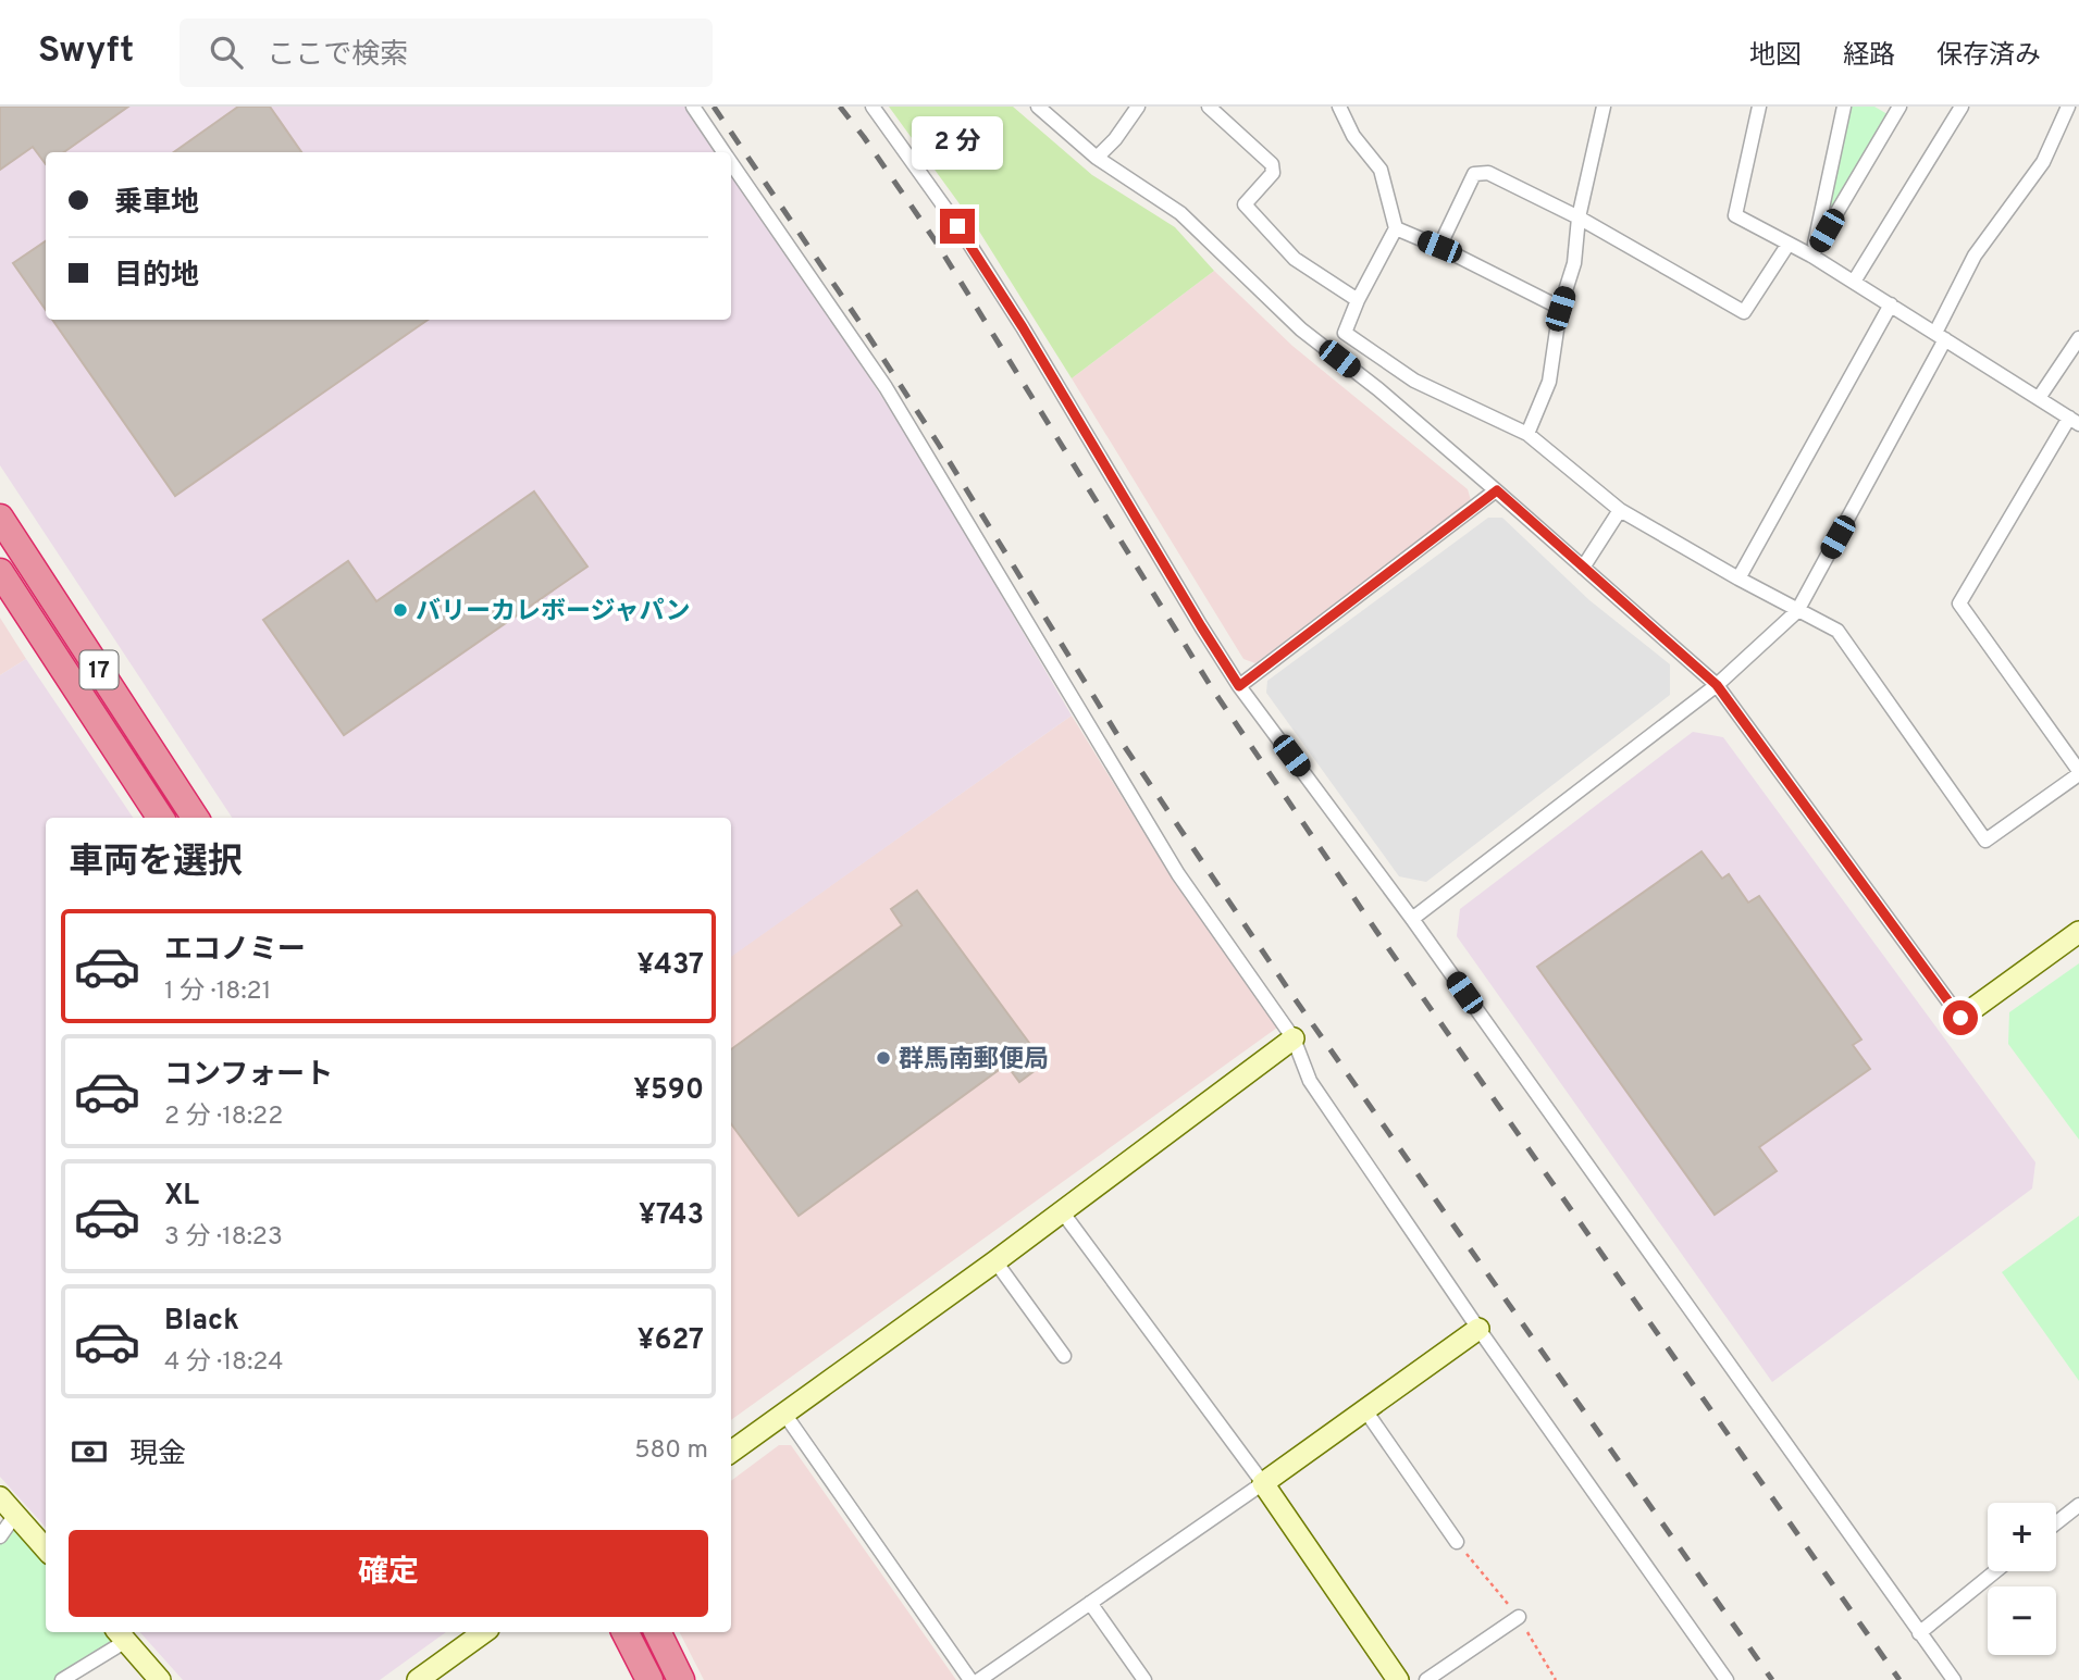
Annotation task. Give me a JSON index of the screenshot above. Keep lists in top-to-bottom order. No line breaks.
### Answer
{"streets":{"highway":["17"]},"places":["バリーカレボージャパン","群馬南郵便局"],"page":{"header":"Swyft","search":"ここで検索","nav":["地図","経路","保存済み"],"bubble":"2 分","banner":["乗車地","目的地"],"heading":"車両を選択","list":[{"name":"エコノミー","note":"1 分 · 18:21","value":"¥437"},{"name":"コンフォート","note":"2 分 · 18:22","value":"¥590"},{"name":"XL","note":"3 分 · 18:23","value":"¥743"},{"name":"Black","note":"4 分 · 18:24","value":"¥627"}],"pay":["現金","580 m"],"map_buttons":["+","−"],"buttons":"確定"}}
